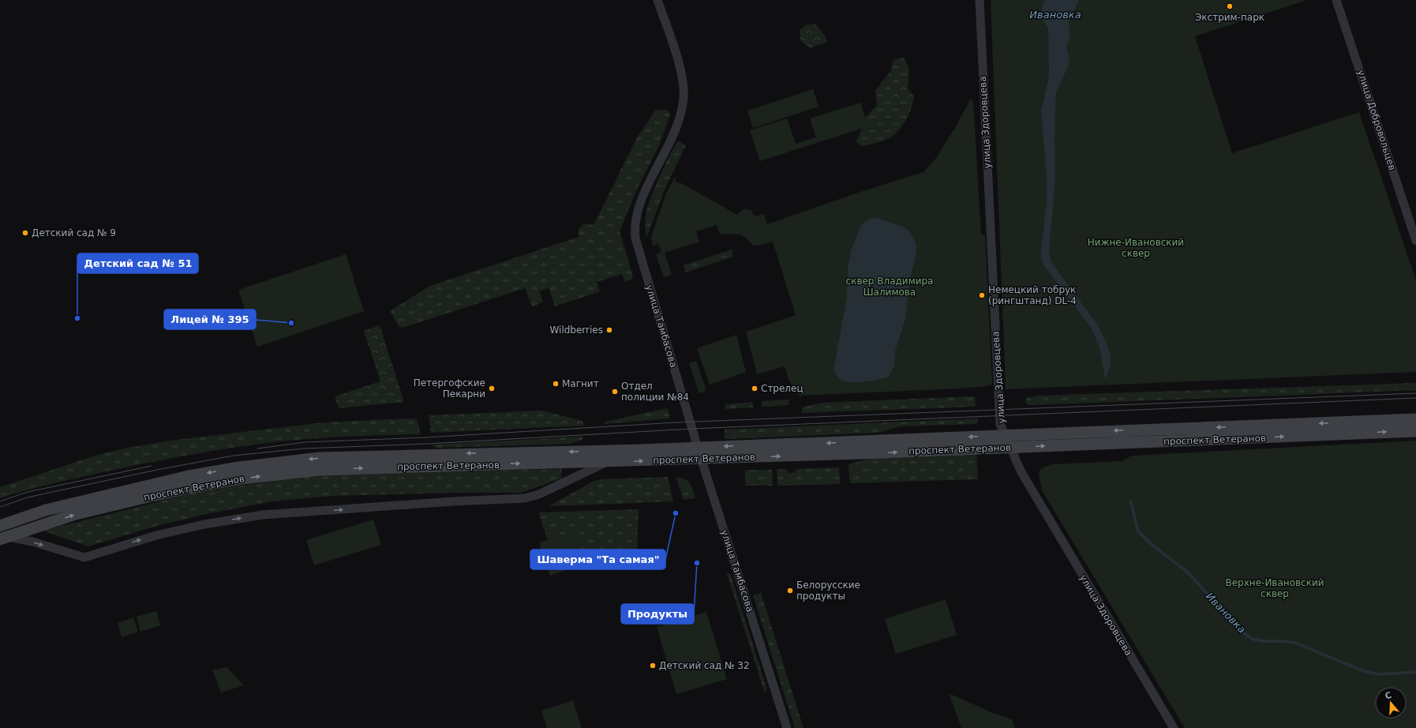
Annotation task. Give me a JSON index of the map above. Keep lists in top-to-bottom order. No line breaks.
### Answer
{"streets":{"main road":["проспект Ветеранов"],"street":["улица Добровольцев","улица Здоровцева","улица Тамбасова"]},"crossings":[["улица Здоровцева","проспект Ветеранов"],["улица Тамбасова","проспект Ветеранов"]],"water":["Ивановка"],"parks":["Нижне-Ивановский сквер","сквер Владимира Шалимова","Верхне-Ивановский сквер"],"places":["Экстрим-парк","Детский сад № 9","Немецкий тобрук (рингштанд) DL-4","Детский сад № 51","Лицей № 395","Wildberries","Магнит","Петергофские Пекарни","Стрелец","Отдел полиции №84","Шаверма \"Та самая\"","Продукты","Белорусские продукты","Детский сад № 32"],"north":"top"}
